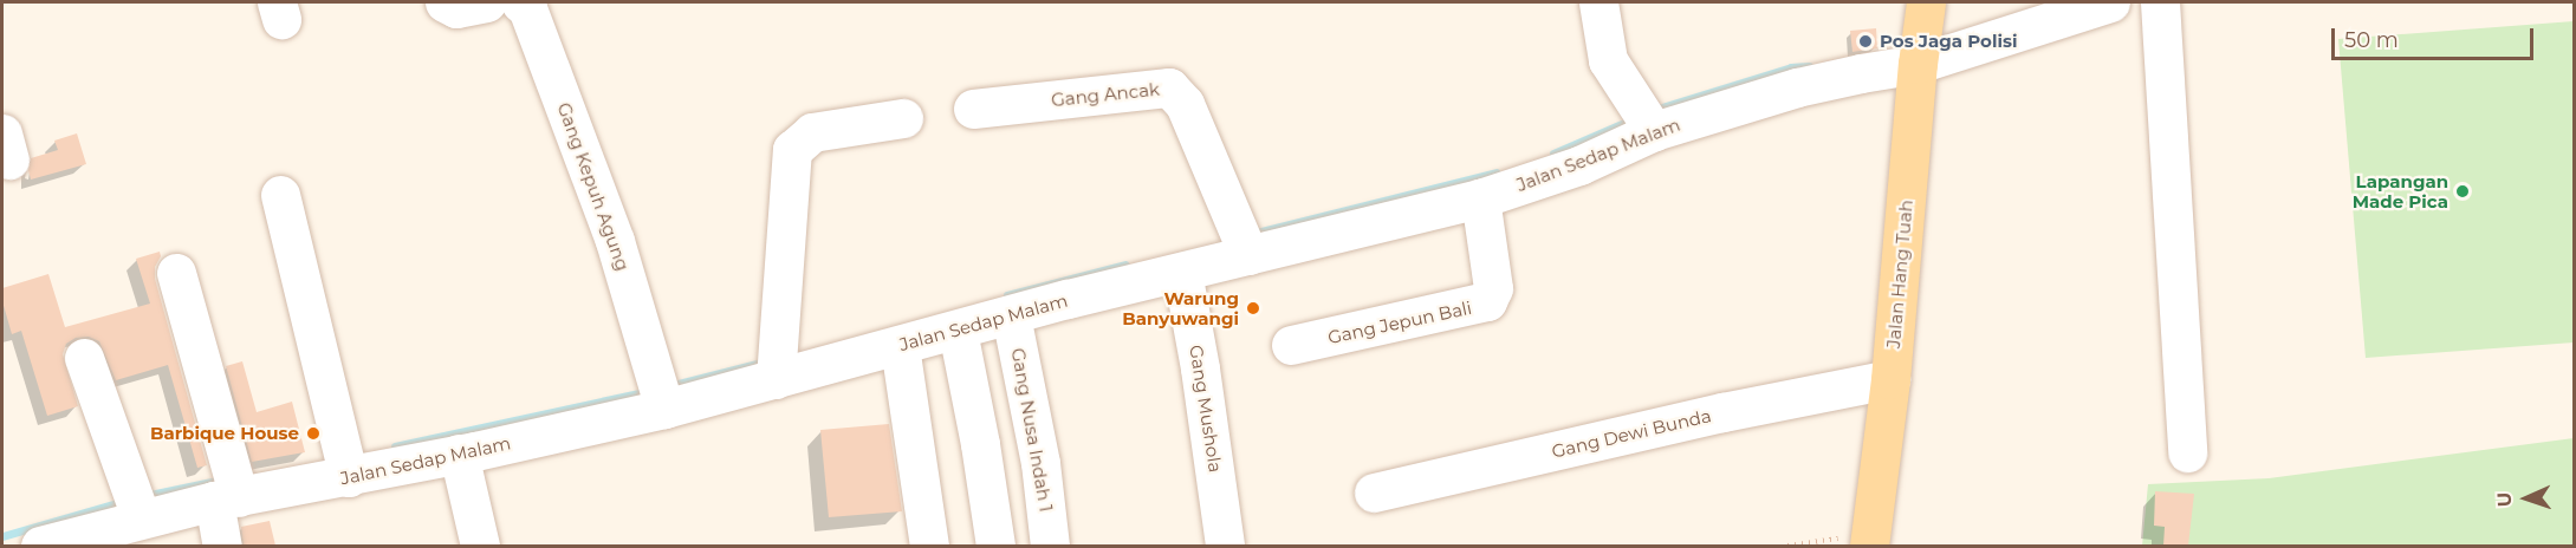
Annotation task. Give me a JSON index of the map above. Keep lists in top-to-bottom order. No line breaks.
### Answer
{"streets":{"main road":["Jalan Hang Tuah"],"street":["Gang Ancak","Jalan Sedap Malam","Gang Kepuh Agung","Gang Jepun Bali","Gang Mushola","Gang Nusa Indah 1","Gang Dewi Bunda"]},"crossings":[["Gang Ancak","Jalan Sedap Malam"],["Jalan Sedap Malam","Gang Kepuh Agung"],["Jalan Sedap Malam","Jalan Hang Tuah"],["Jalan Sedap Malam","Gang Jepun Bali"],["Jalan Sedap Malam","Gang Mushola"],["Jalan Sedap Malam","Gang Nusa Indah 1"],["Jalan Hang Tuah","Gang Dewi Bunda"]],"places":["Pos Jaga Polisi","Lapangan Made Pica","Warung Banyuwangi","Barbique House"],"scale_bar":"50 m","north":"left"}
